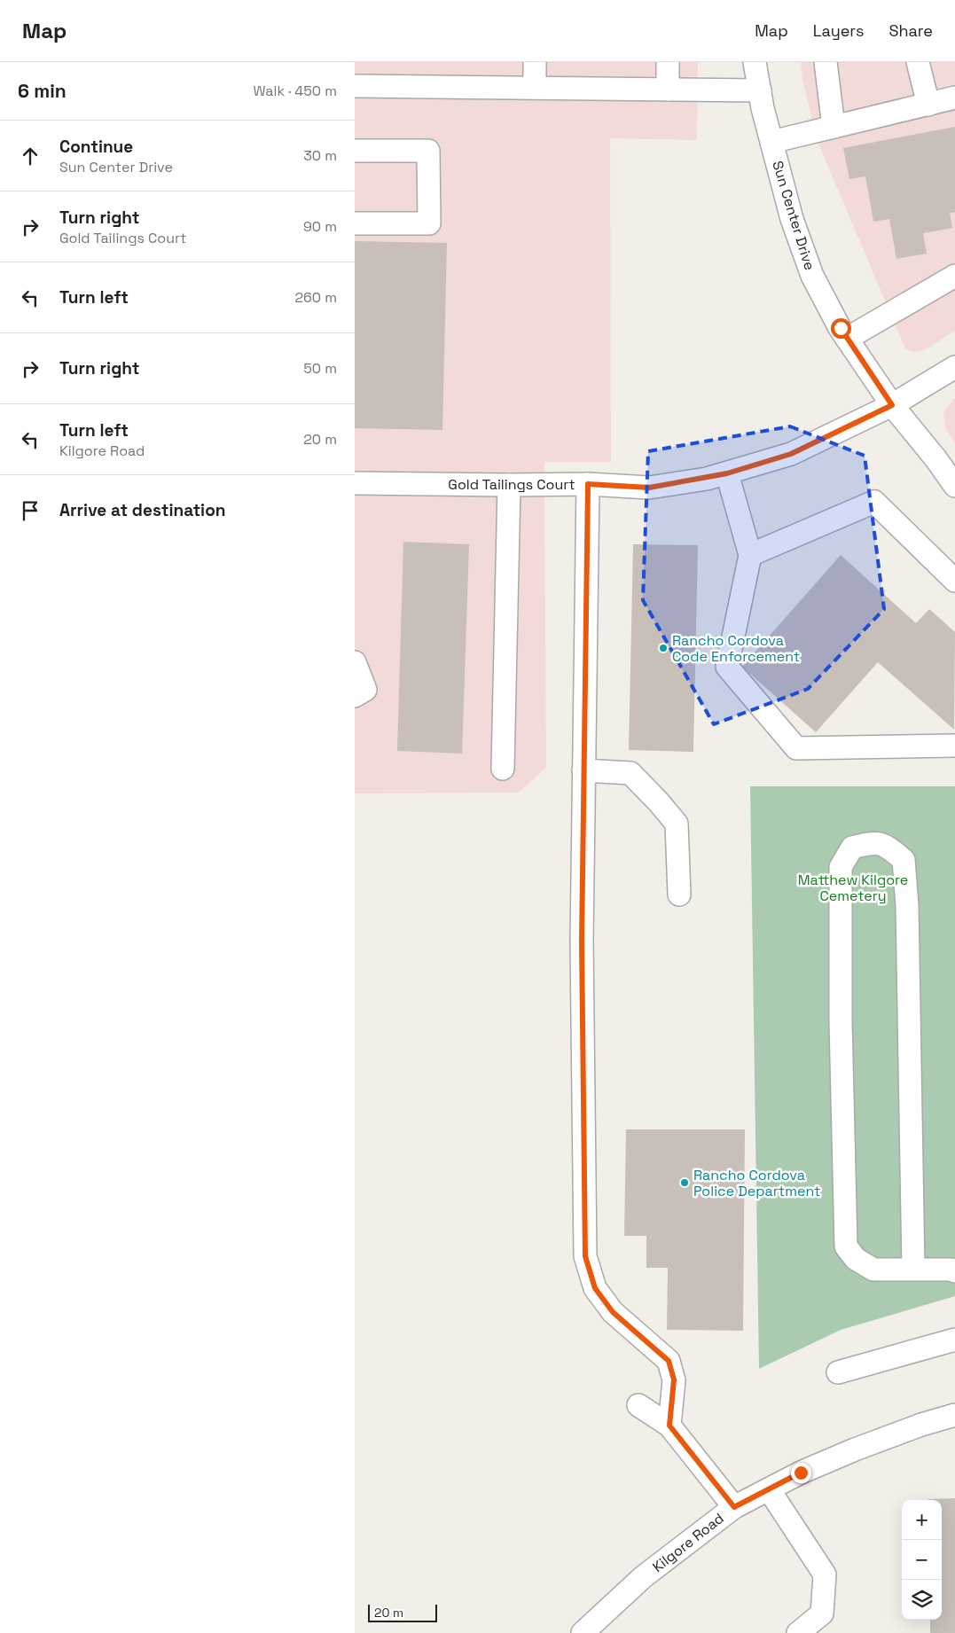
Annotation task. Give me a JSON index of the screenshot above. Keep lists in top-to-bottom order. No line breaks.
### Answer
{"streets":{"street":["Sun Center Drive","Gold Tailings Court","Kilgore Road"]},"crossings":[["Sun Center Drive","Gold Tailings Court"]],"parks":["Matthew Kilgore Cemetery"],"places":["Rancho Cordova Code Enforcement","Rancho Cordova Police Department"],"scale_bar":"20 m","page":{"header":"Map","nav":["Map","Layers","Share"],"heading":["6 min","Walk · 450 m"],"list":[["Continue","Sun Center Drive","30 m"],["Turn right","Gold Tailings Court","90 m"],["Turn left","260 m"],["Turn right","50 m"],["Turn left","Kilgore Road","20 m"],"Arrive at destination"],"map_buttons":["+","−"],"scale":"20 m"}}
